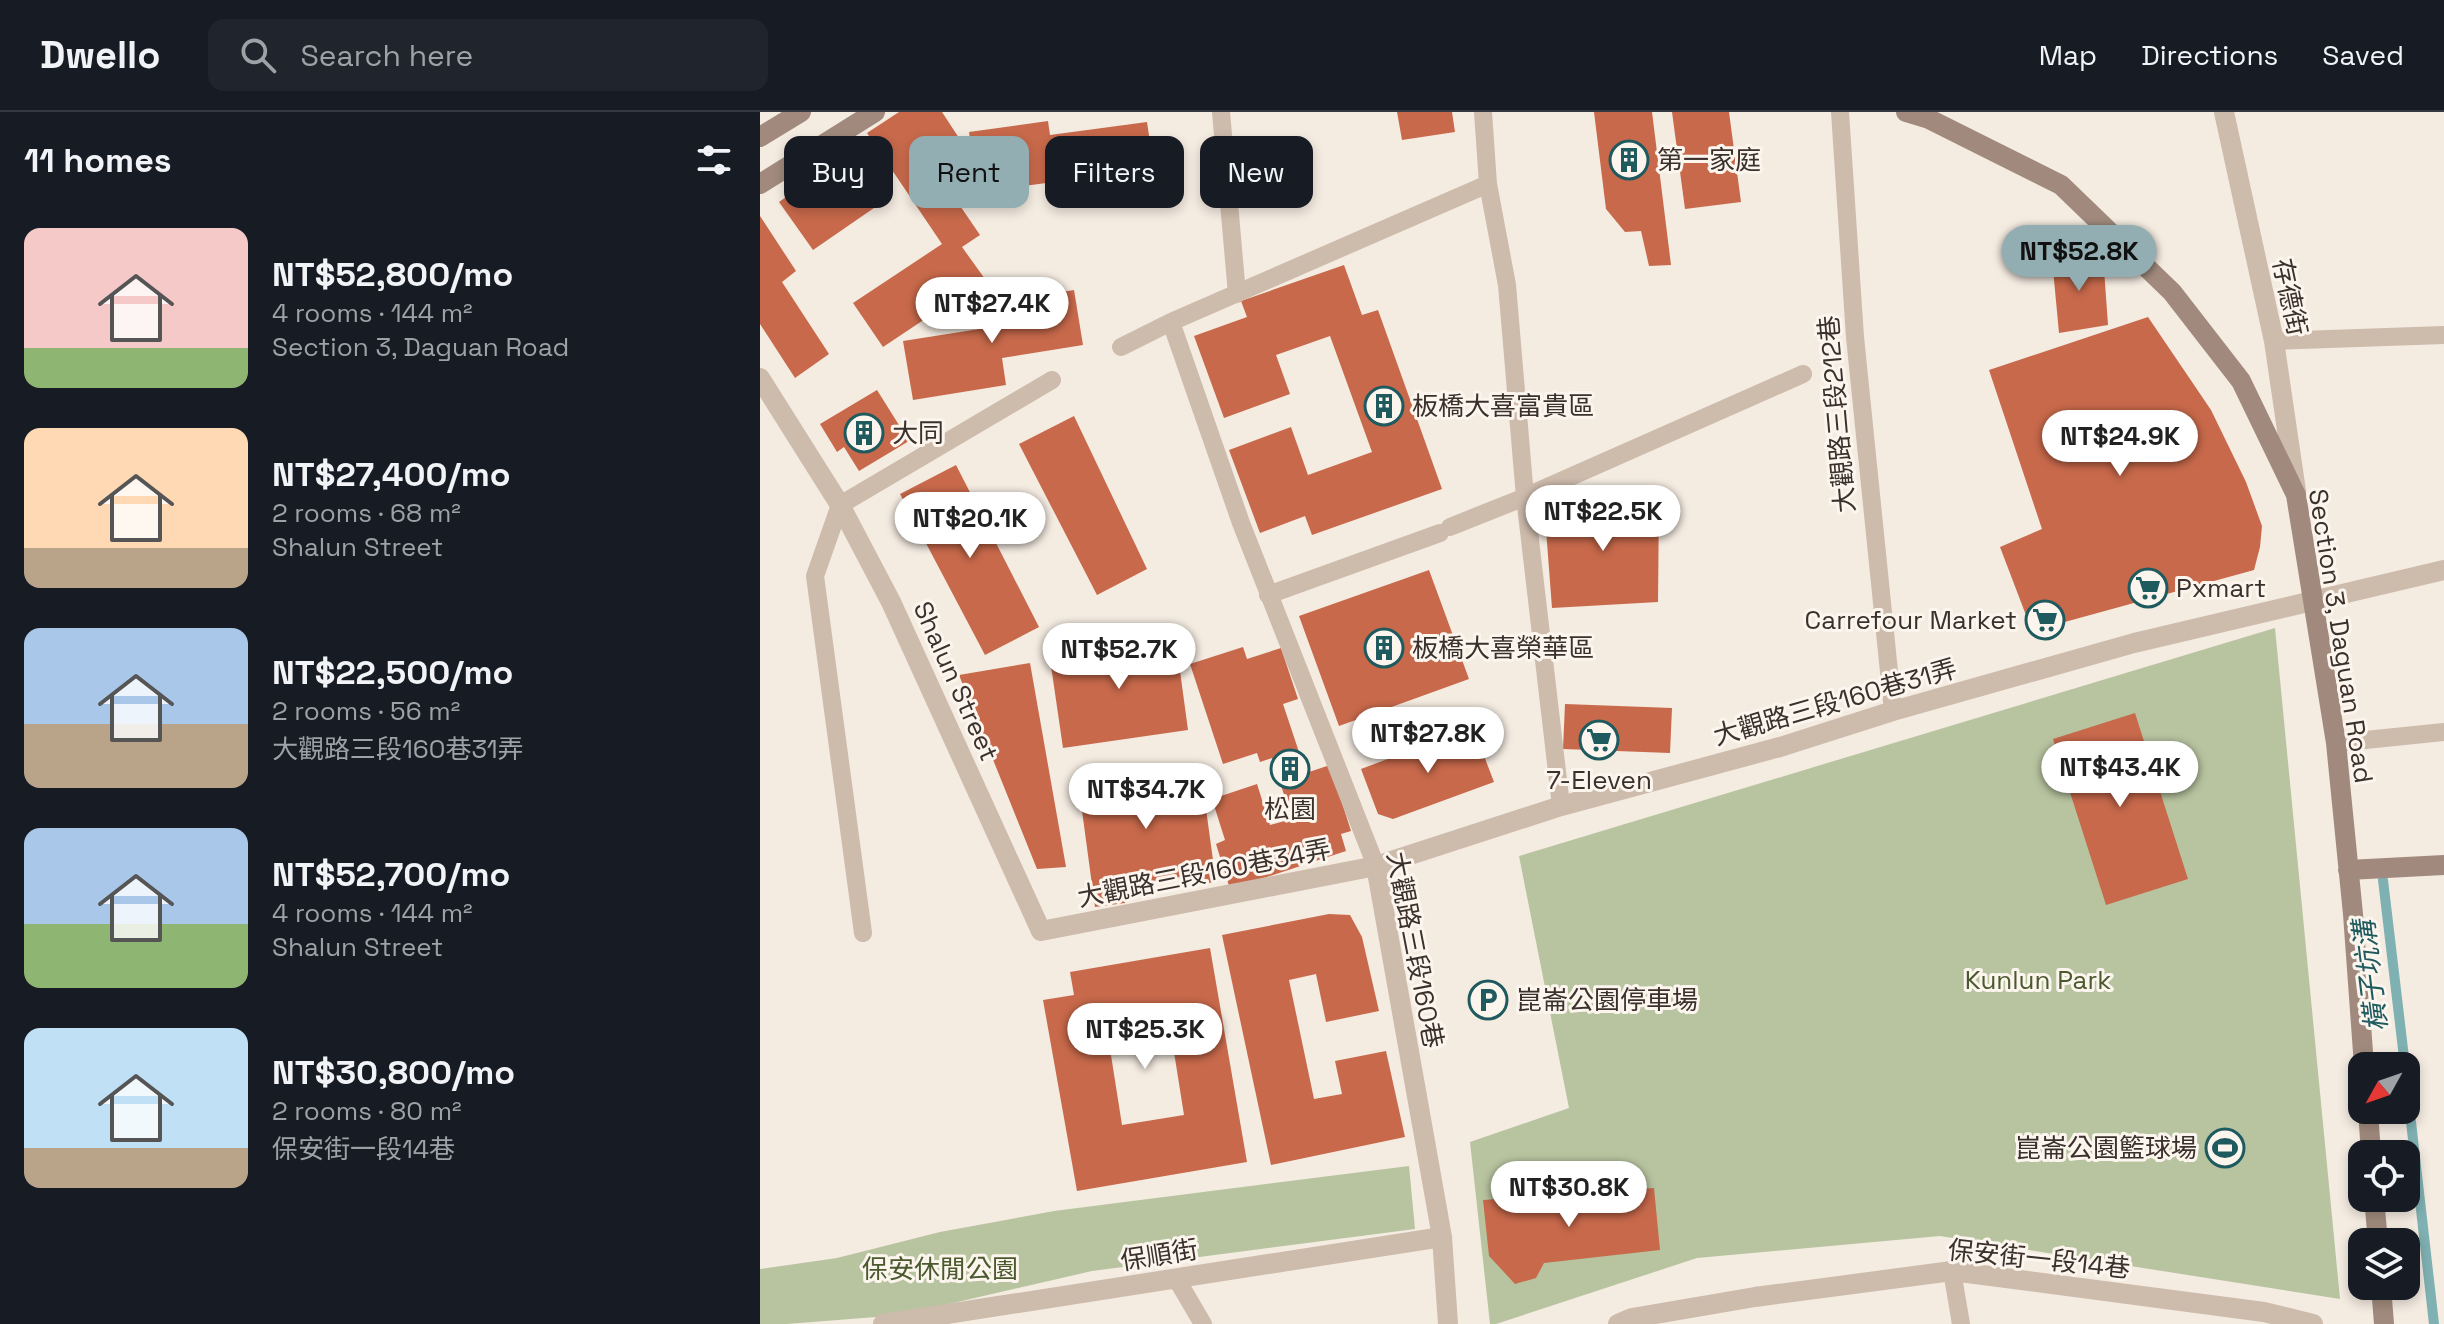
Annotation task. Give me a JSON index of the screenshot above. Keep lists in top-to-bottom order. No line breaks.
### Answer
{"streets":{"main road":["Section 3, Daguan Road"],"street":["存德街","Shalun Street","大觀路三段160巷31弄","大觀路三段160巷34弄","大觀路三段160巷","保順街","保安街一段14巷"],"lane":["大觀路三段212巷"]},"crossings":[["存德街","Section 3, Daguan Road"],["大觀路三段212巷","大觀路三段160巷31弄"],["Section 3, Daguan Road","大觀路三段160巷31弄"],["Shalun Street","大觀路三段160巷34弄"],["大觀路三段160巷31弄","大觀路三段160巷34弄"],["大觀路三段160巷31弄","大觀路三段160巷"],["大觀路三段160巷34弄","大觀路三段160巷"],["大觀路三段160巷","保順街"]],"water":["橫子坑溝"],"parks":["Kunlun Park","保安休閒公園"],"places":{"building":["第一家庭","板橋大喜富貴區","大同","板橋大喜榮華區","松園"],"supermarket":["Pxmart","Carrefour Market","7-Eleven"],"parking":["崑崙公園停車場"],"sports":["崑崙公園籃球場"]},"north":"bottom left","page":{"header":"Dwello","search":"Search here","nav":["Map","Directions","Saved"],"heading":"11 homes","chip":["Buy","Rent","Filters","New"],"list":[{"name":"NT$52,800/mo","note":"4 rooms · 144 m² · Section 3, Daguan Road"},{"name":"NT$27,400/mo","note":"2 rooms · 68 m² · Shalun Street"},{"name":"NT$22,500/mo","note":"2 rooms · 56 m² · 大觀路三段160巷31弄"},{"name":"NT$52,700/mo","note":"4 rooms · 144 m² · Shalun Street"},{"name":"NT$30,800/mo","note":"2 rooms · 80 m² · 保安街一段14巷"}],"price":["NT$52.8K","NT$27.4K","NT$24.9K","NT$22.5K","NT$20.1K","NT$52.7K","NT$27.8K","NT$43.4K","NT$34.7K","NT$25.3K","NT$30.8K"]}}
